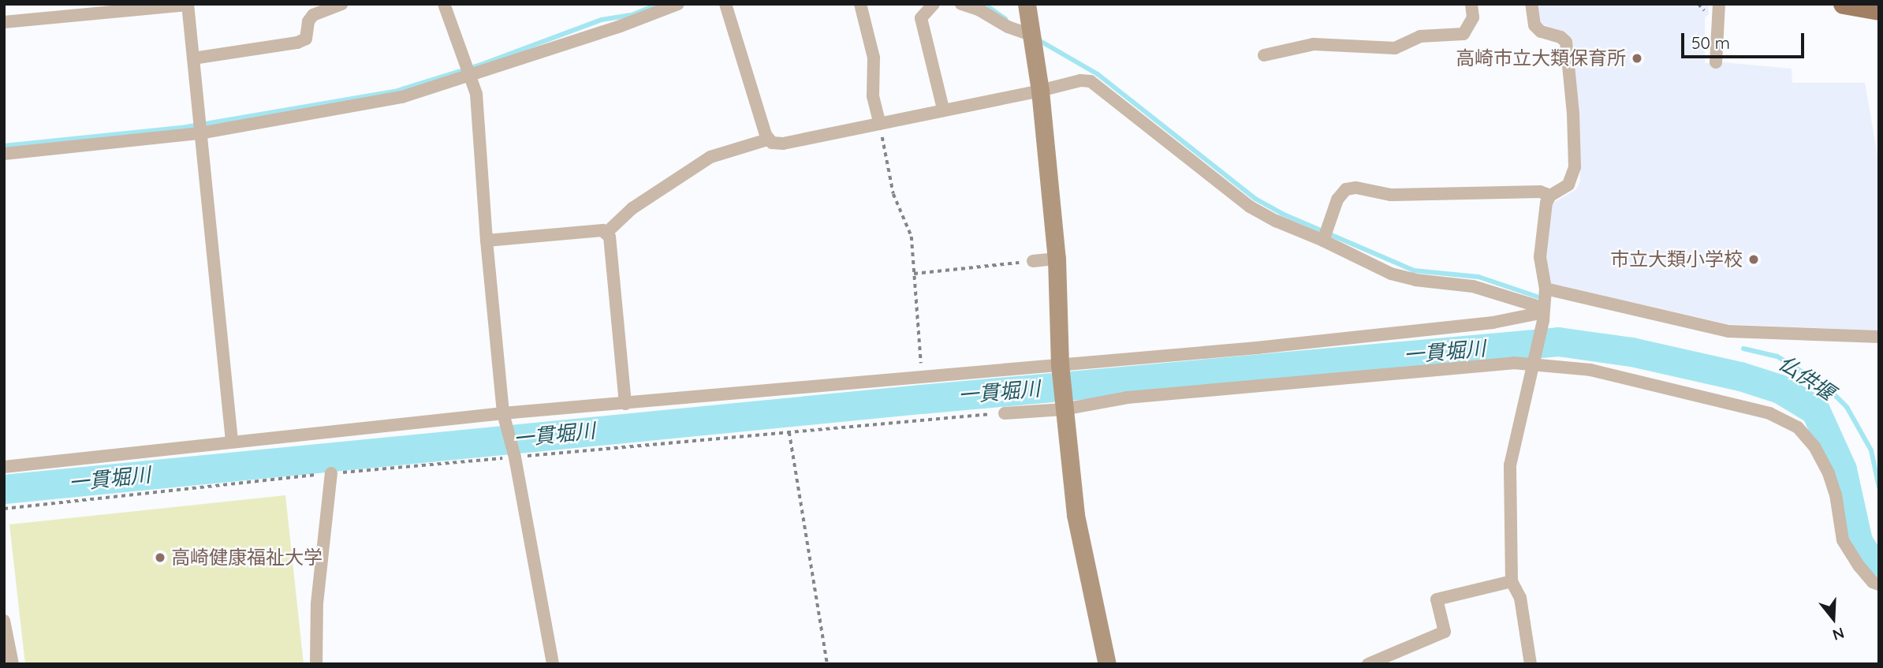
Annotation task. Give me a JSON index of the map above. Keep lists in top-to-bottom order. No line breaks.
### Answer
{"water":["一貫堀川","仏供堰"],"places":["高崎市立大類保育所","市立大類小学校","高崎健康福祉大学"],"scale_bar":"50 m","north":"bottom"}
